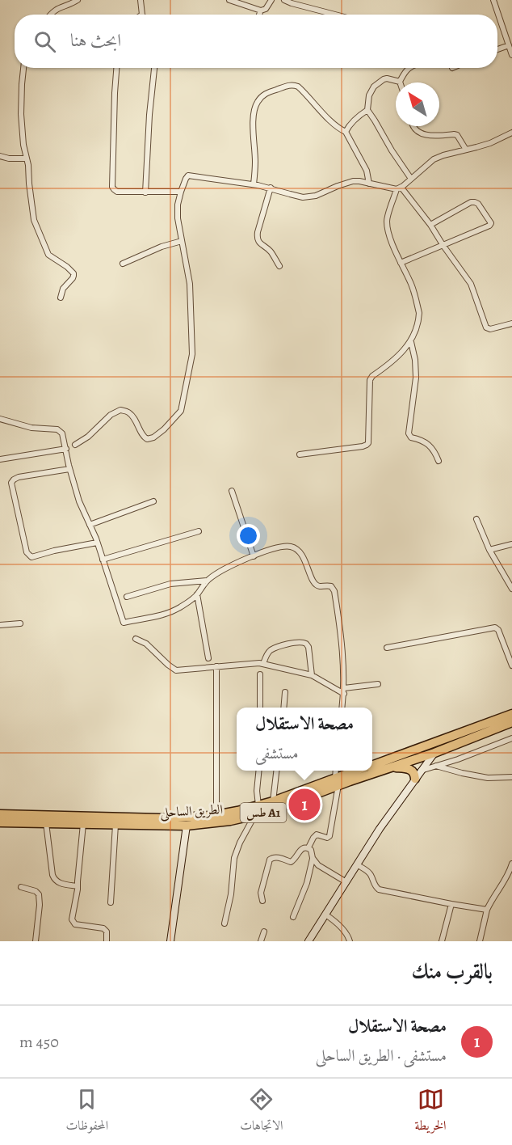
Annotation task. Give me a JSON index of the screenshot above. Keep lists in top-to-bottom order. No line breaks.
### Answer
{"streets":{"highway":["الطريق الساحلى","طس A1"]},"north":"top left","page":{"search":"ابحث هنا","popup":["مصحة الاستقلال","مستشفى"],"pins":"1","heading":"بالقرب منك","list":[{"mark":"1","name":"مصحة الاستقلال","note":"مستشفى · الطريق الساحلى","value":"450 m"}],"nav":["الخريطة","الاتجاهات","المحفوظات"]}}
